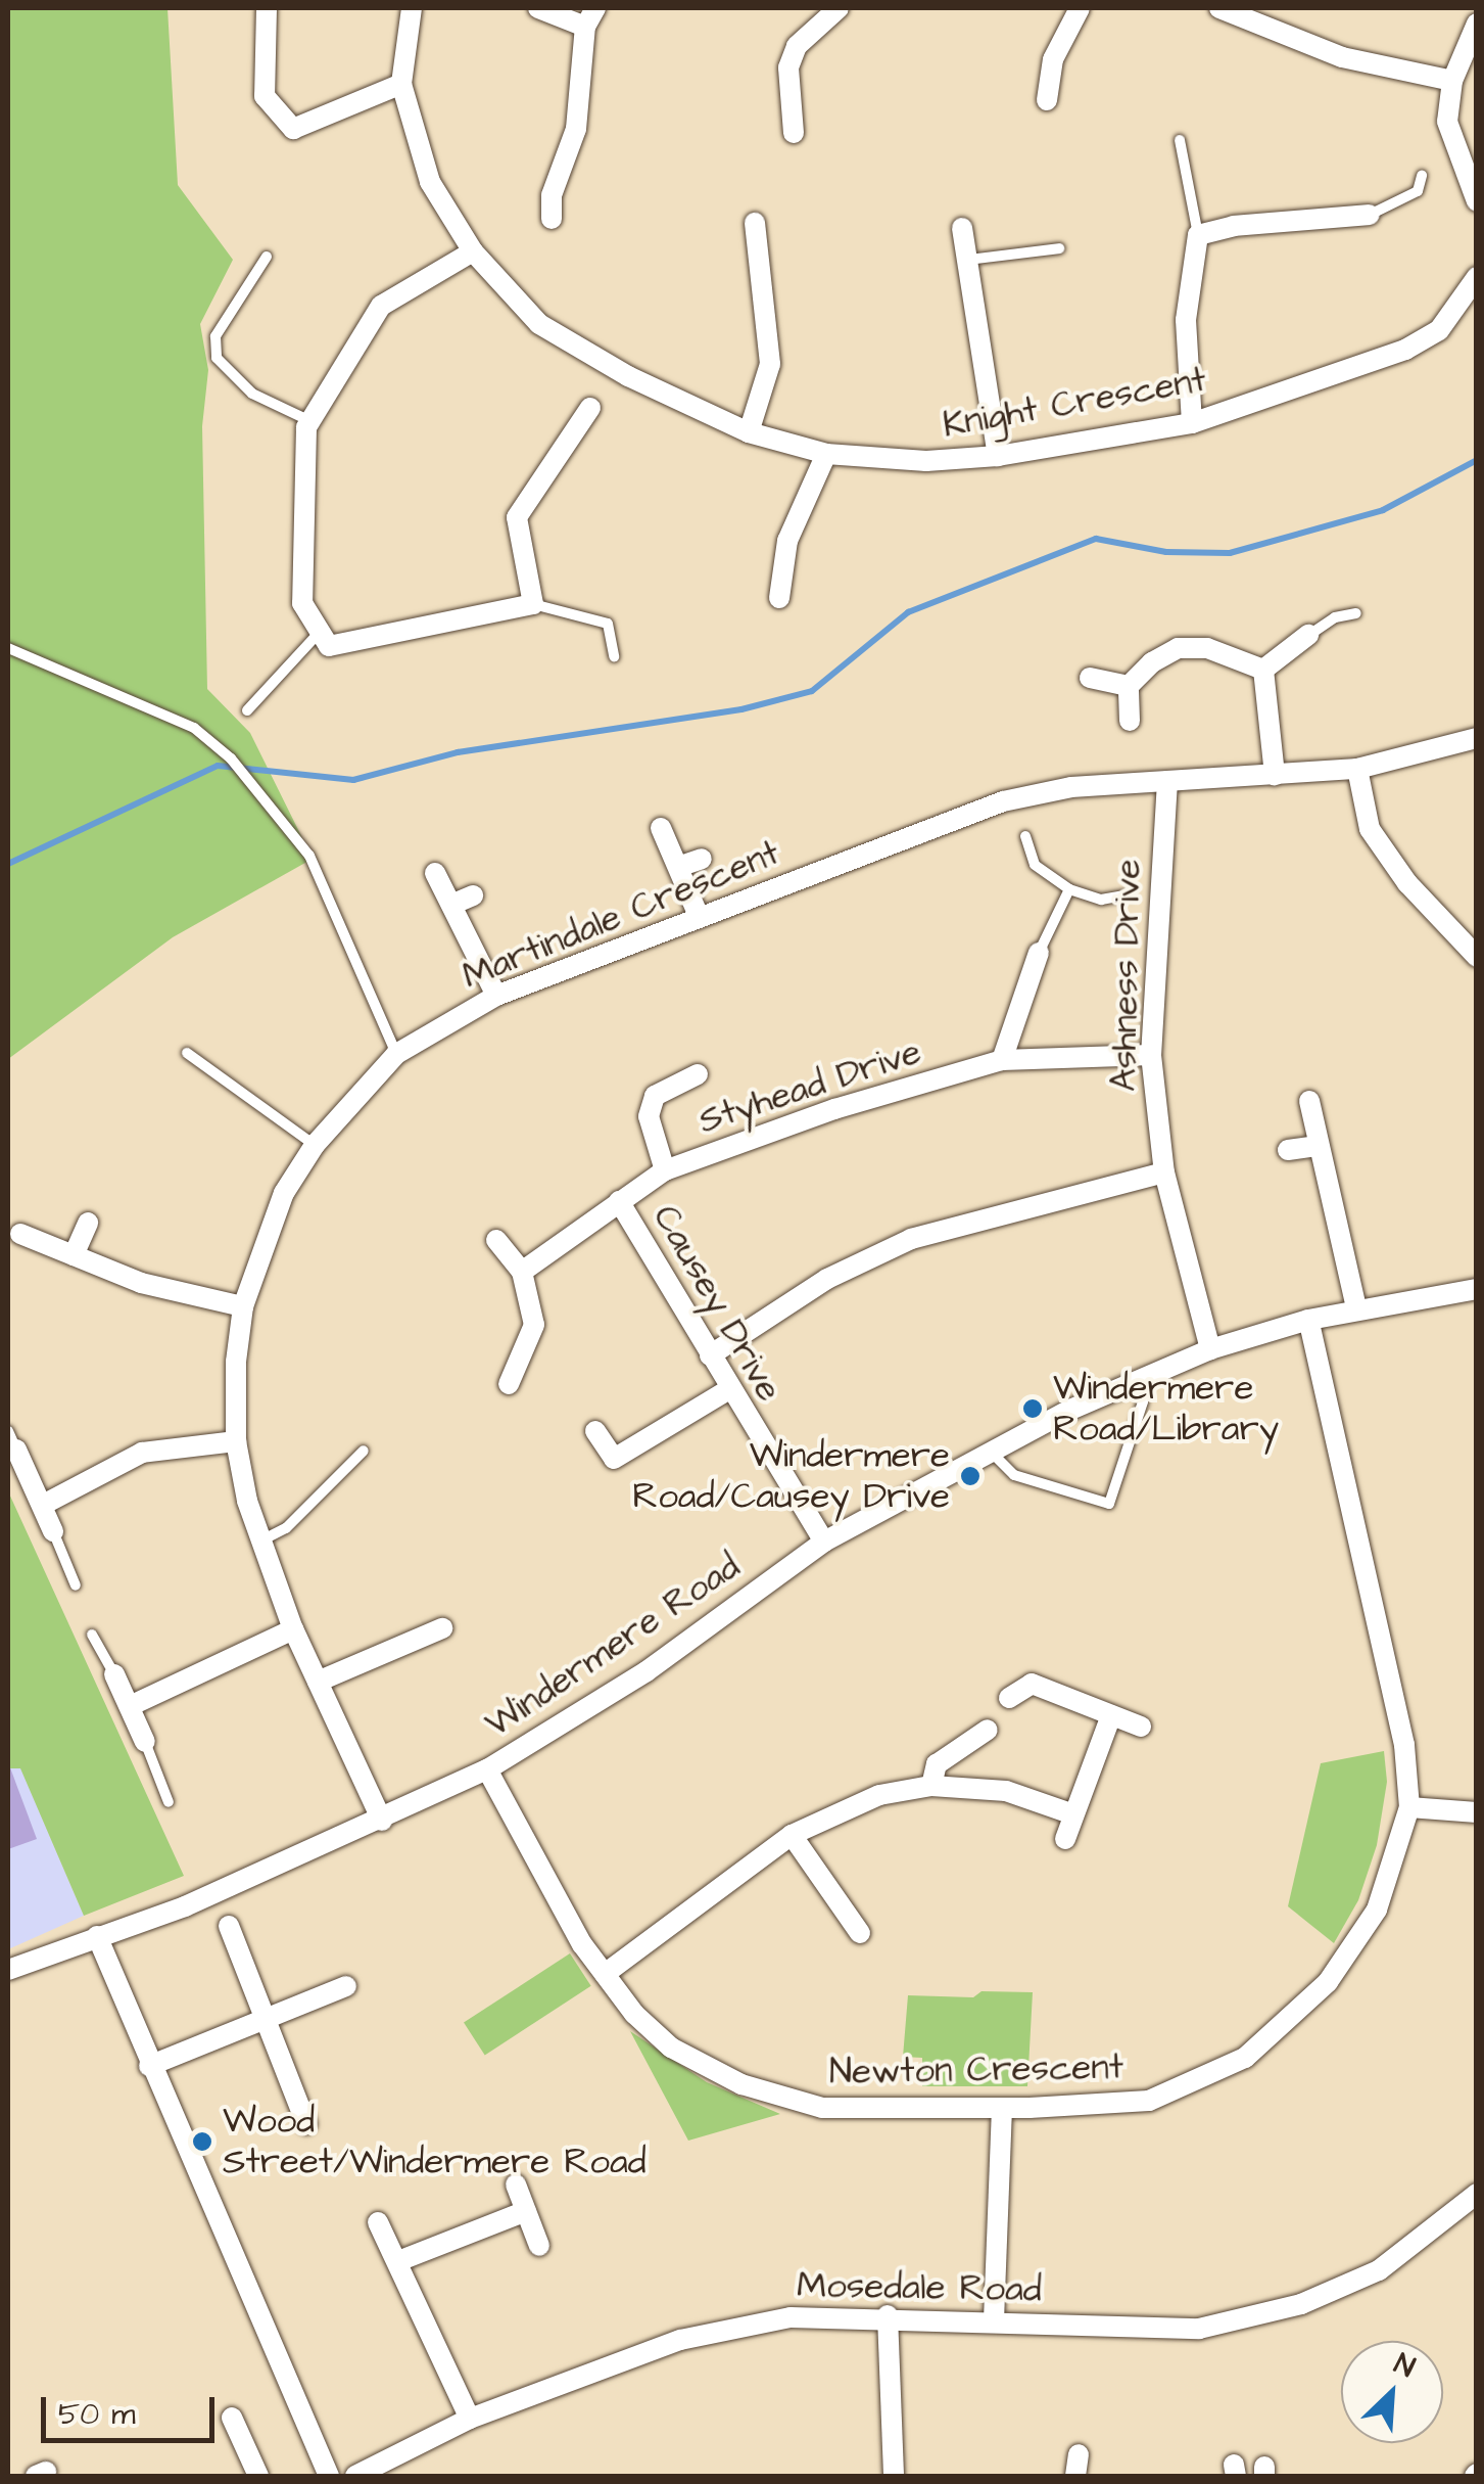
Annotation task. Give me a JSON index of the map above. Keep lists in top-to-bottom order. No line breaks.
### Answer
{"streets":{"street":["Knight Crescent","Martindale Crescent","Ashness Drive","Styhead Drive","Causey Drive","Windermere Road","Newton Crescent","Mosedale Road"]},"crossings":[["Martindale Crescent","Ashness Drive"],["Martindale Crescent","Windermere Road"],["Ashness Drive","Styhead Drive"],["Ashness Drive","Windermere Road"],["Styhead Drive","Causey Drive"],["Causey Drive","Windermere Road"],["Windermere Road","Newton Crescent"]],"places":["Windermere Road/Library","Windermere Road/Causey Drive","Wood Street/Windermere Road"],"scale_bar":"50 m","north":"top right"}
